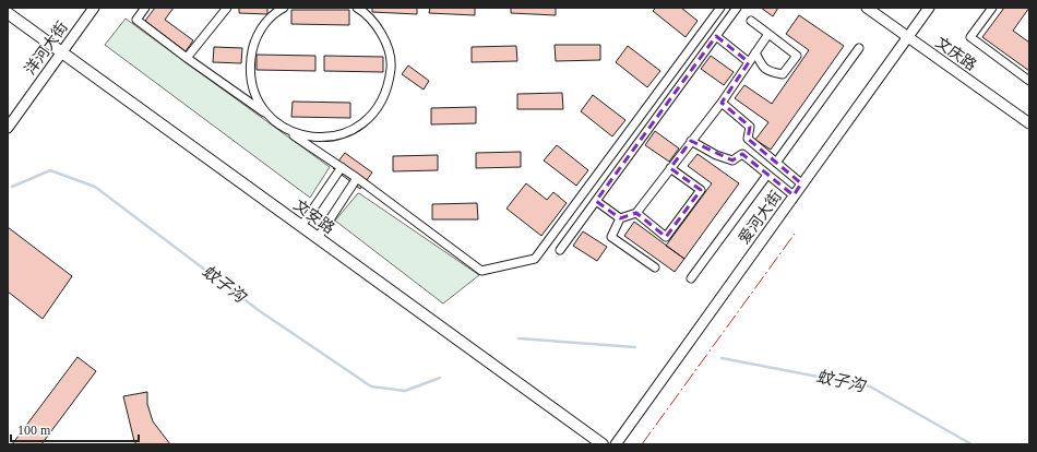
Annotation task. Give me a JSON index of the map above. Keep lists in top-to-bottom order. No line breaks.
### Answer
{"streets":{"main road":["文安路"],"street":["洋河大街","文庆路","爱河大街"]},"crossings":[["洋河大街","文安路"],["文庆路","爱河大街"]],"water":["蚊子沟"],"scale_bar":"100 m"}
